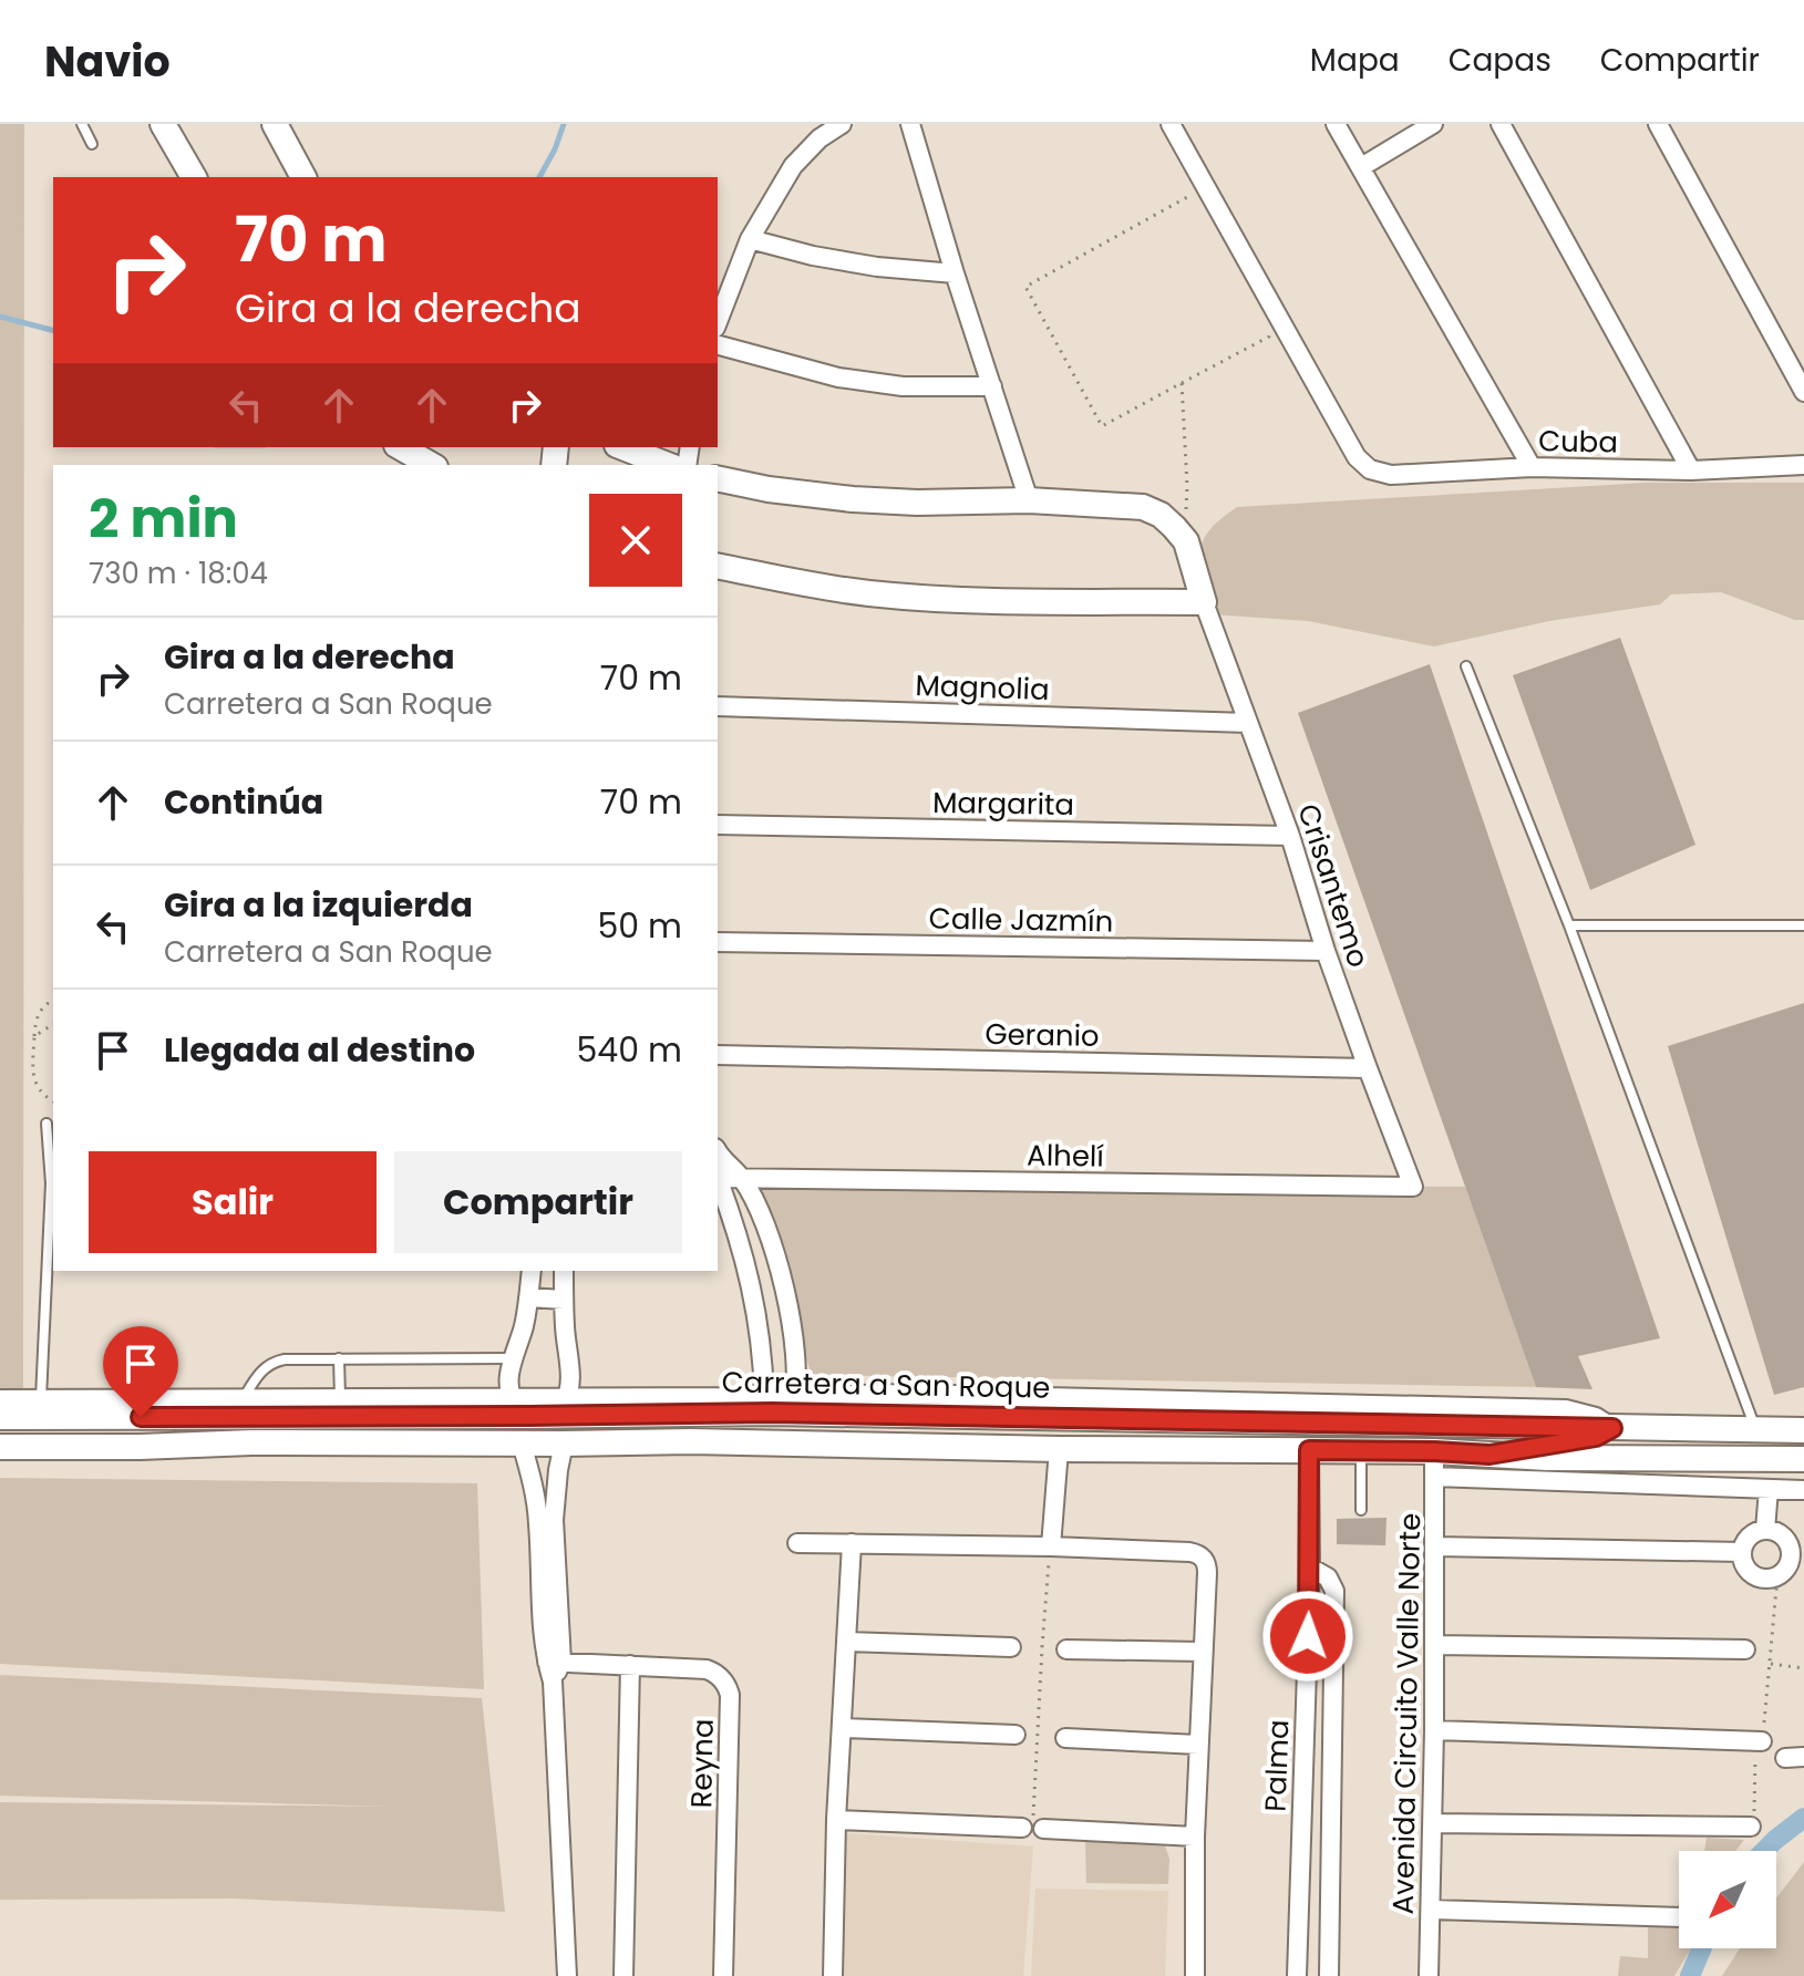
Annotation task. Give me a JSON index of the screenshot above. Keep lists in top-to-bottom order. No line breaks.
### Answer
{"streets":{"main road":["Carretera a San Roque"],"street":["Cuba","Magnolia","Margarita","Crisantemo","Calle Jazmín","Geranio","Alhelí","Avenida Circuito Valle Norte","Reyna","Palma"]},"crossings":[["Magnolia","Crisantemo"],["Margarita","Crisantemo"],["Crisantemo","Calle Jazmín"],["Crisantemo","Geranio"],["Crisantemo","Alhelí"],["Carretera a San Roque","Avenida Circuito Valle Norte"],["Carretera a San Roque","Palma"]],"north":"bottom left","page":{"header":"Navio","nav":["Mapa","Capas","Compartir"],"turn":["70 m","Gira a la derecha"],"heading":["2 min","730 m · 18:04"],"list":[{"name":"Gira a la derecha","note":"Carretera a San Roque","value":"70 m"},{"name":"Continúa","value":"70 m"},{"name":"Gira a la izquierda","note":"Carretera a San Roque","value":"50 m"},{"name":"Llegada al destino","value":"540 m"}],"buttons":["Salir","Compartir"]}}
